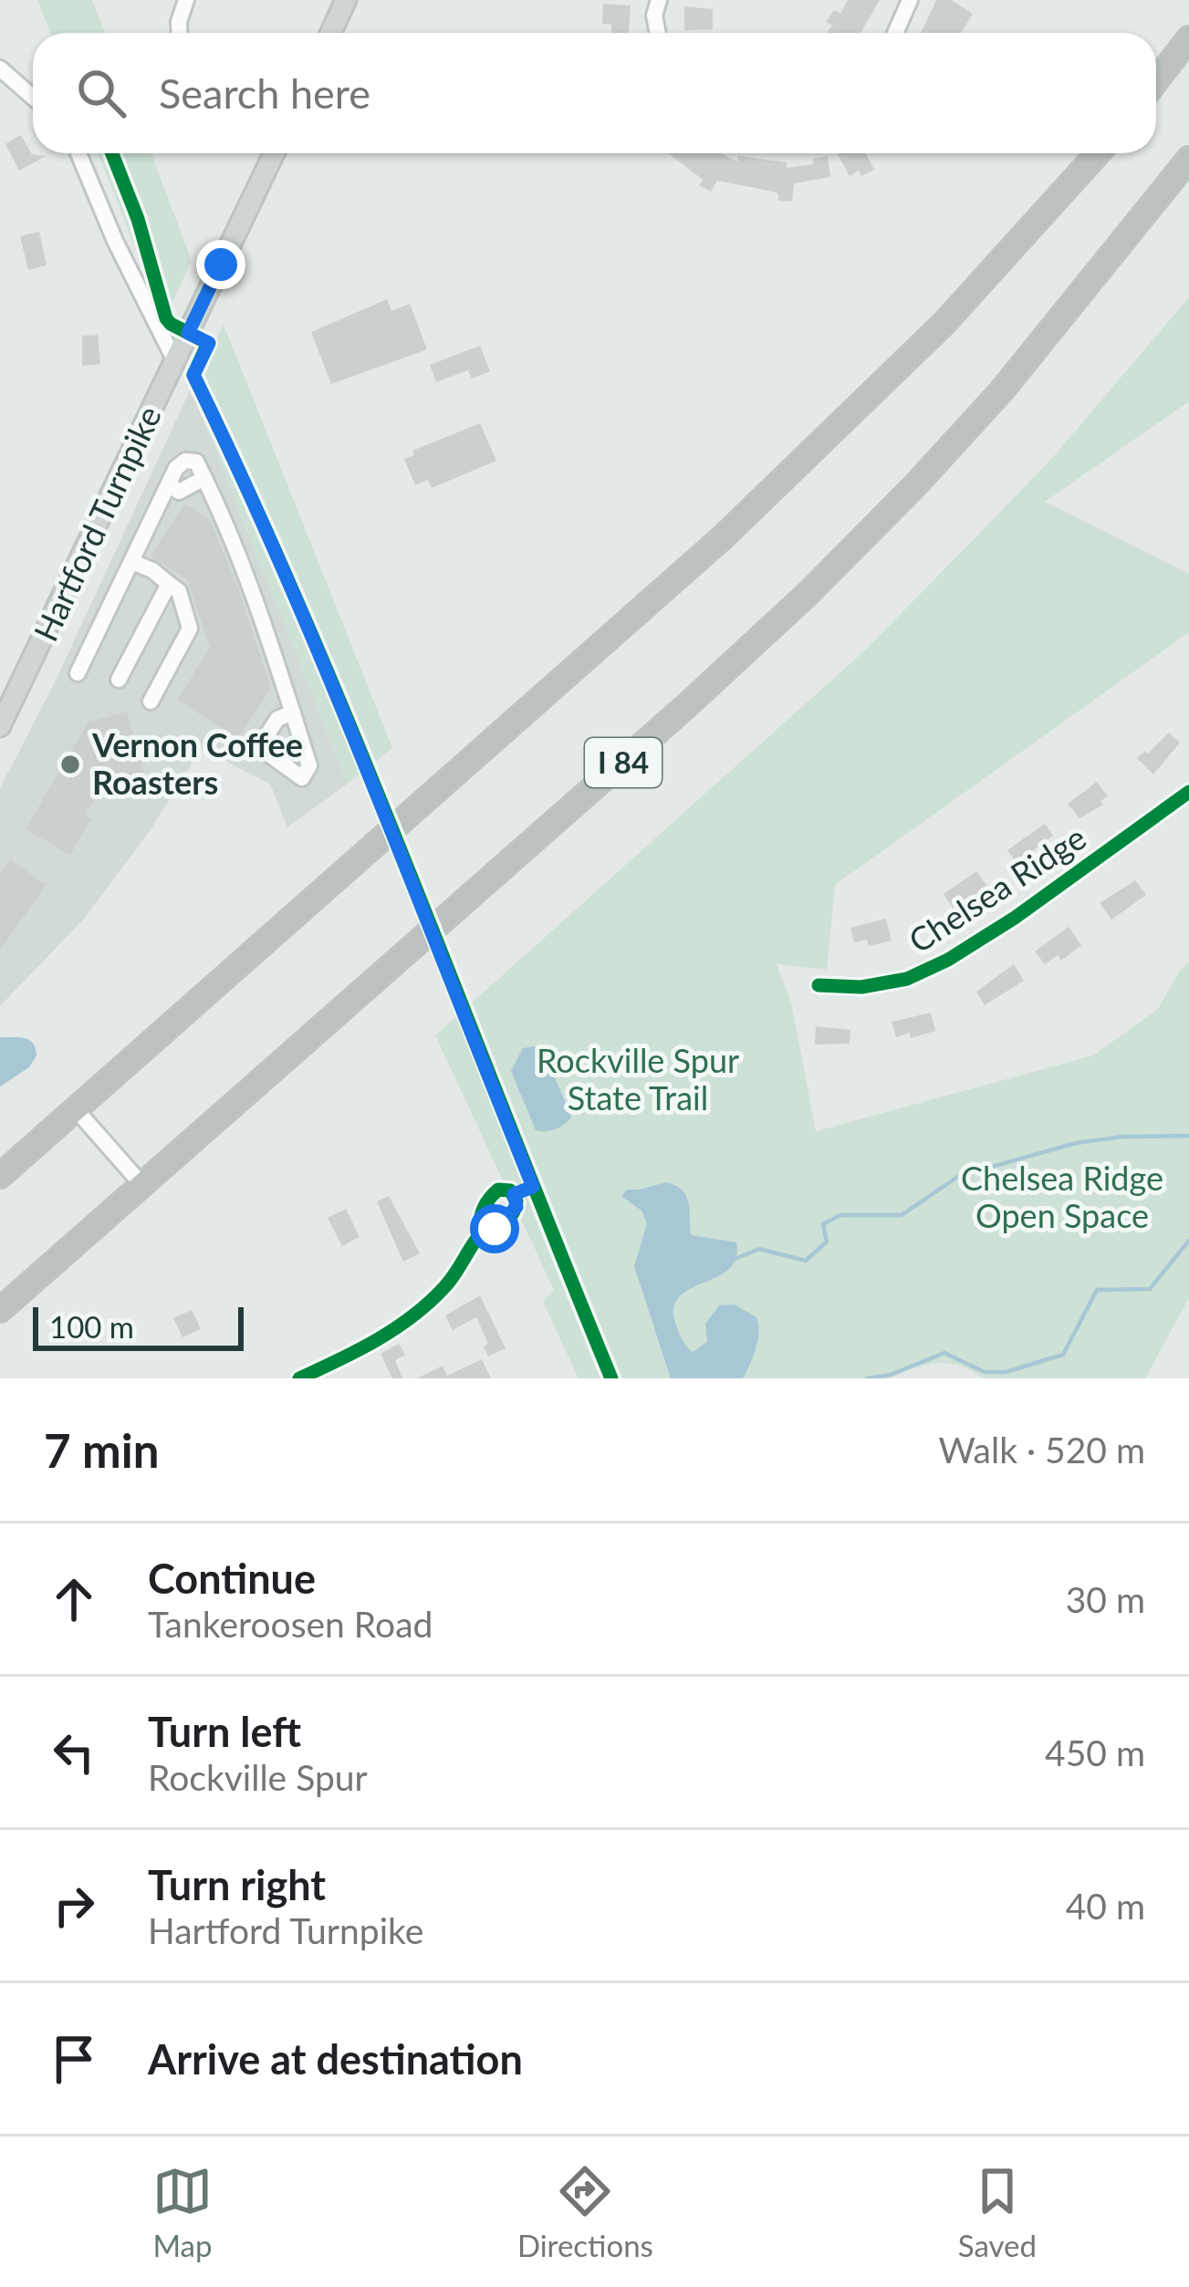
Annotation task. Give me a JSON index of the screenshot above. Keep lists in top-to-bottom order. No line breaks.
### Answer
{"streets":{"highway":["I 84"],"main road":["Hartford Turnpike"],"street":["Chelsea Ridge"]},"parks":["Rockville Spur State Trail","Chelsea Ridge Open Space"],"places":["Vernon Coffee Roasters"],"scale_bar":"100 m","page":{"search":"Search here","scale":"100 m","heading":["7 min","Walk · 520 m"],"list":[["Continue","Tankeroosen Road","30 m"],["Turn left","Rockville Spur","450 m"],["Turn right","Hartford Turnpike","40 m"],"Arrive at destination"],"nav":["Map","Directions","Saved"]}}
